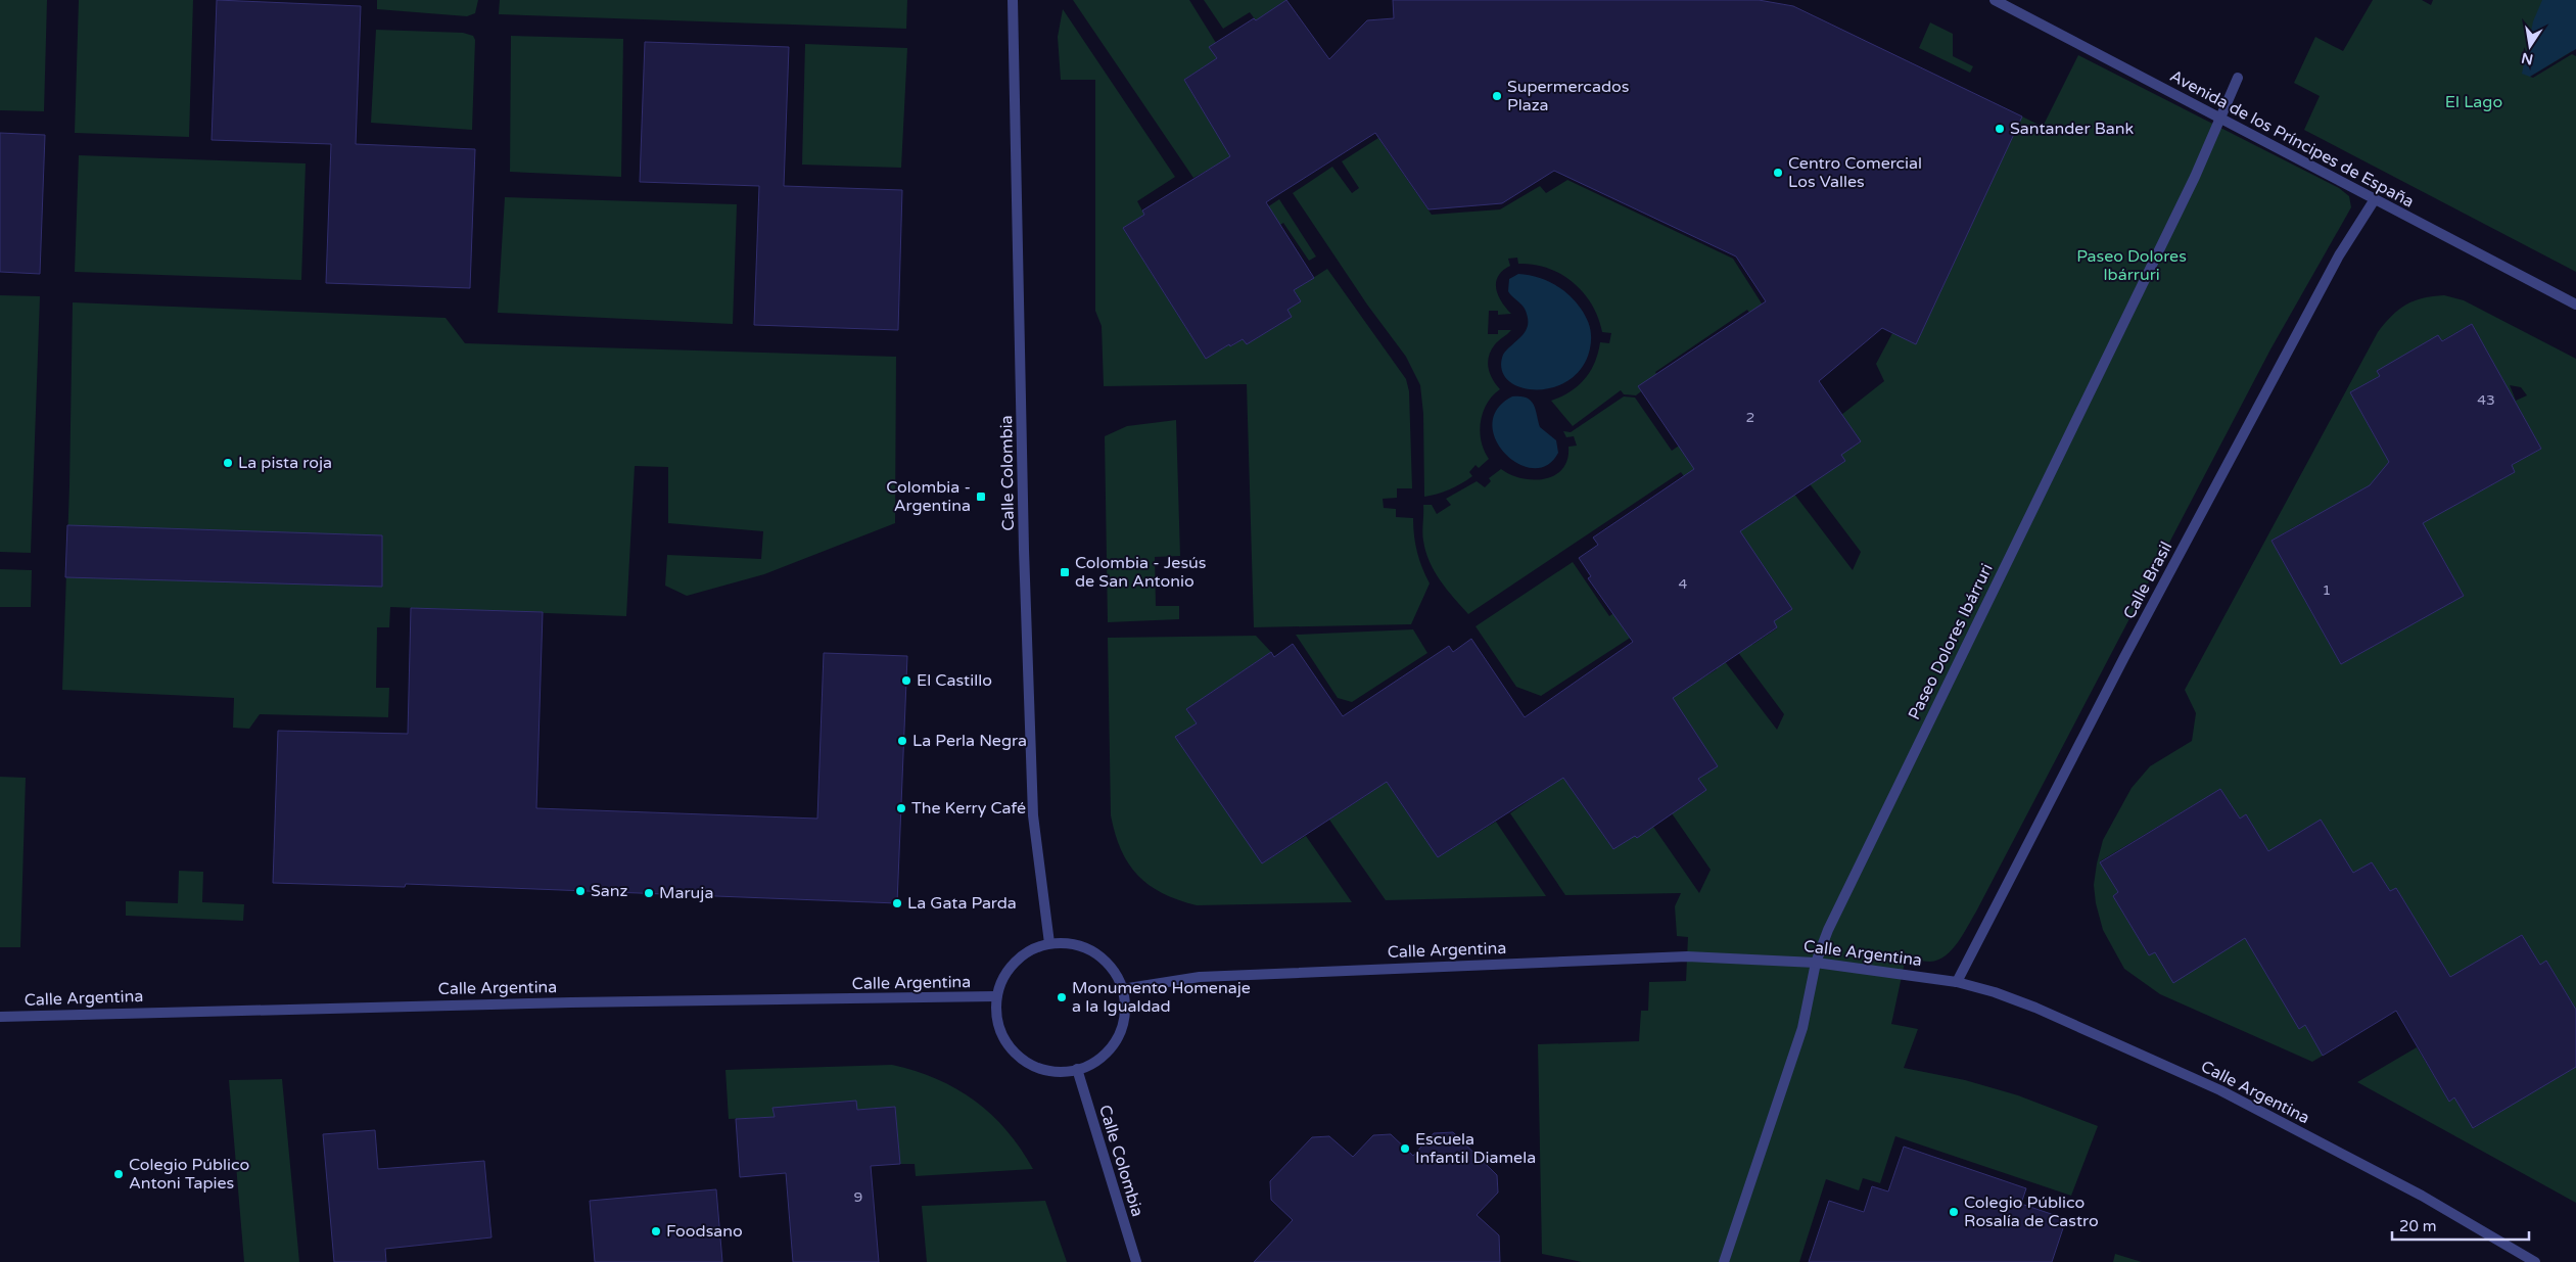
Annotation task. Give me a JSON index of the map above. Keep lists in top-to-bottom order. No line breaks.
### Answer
{"streets":{"street":["Avenida de los Príncipes de España","Calle Colombia","Calle Brasil","Paseo Dolores Ibárruri","Calle Argentina"]},"crossings":[["Avenida de los Príncipes de España","Calle Brasil"],["Avenida de los Príncipes de España","Paseo Dolores Ibárruri"],["Calle Colombia","Calle Argentina"],["Calle Brasil","Calle Argentina"],["Paseo Dolores Ibárruri","Calle Argentina"]],"parks":["El Lago","Paseo Dolores Ibárruri"],"places":{"other":["Supermercados Plaza","Santander Bank","Centro Comercial Los Valles","La pista roja","El Castillo","La Perla Negra","The Kerry Café","Sanz","Maruja","La Gata Parda","Monumento Homenaje a la Igualdad","Escuela Infantil Diamela","Colegio Público Antoni Tapies","Colegio Público Rosalía de Castro","Foodsano"],"transit":["Colombia - Argentina","Colombia - Jesús de San Antonio"]},"house_numbers":["43","2","4","1","9"],"scale_bar":"20 m","north":"bottom"}
